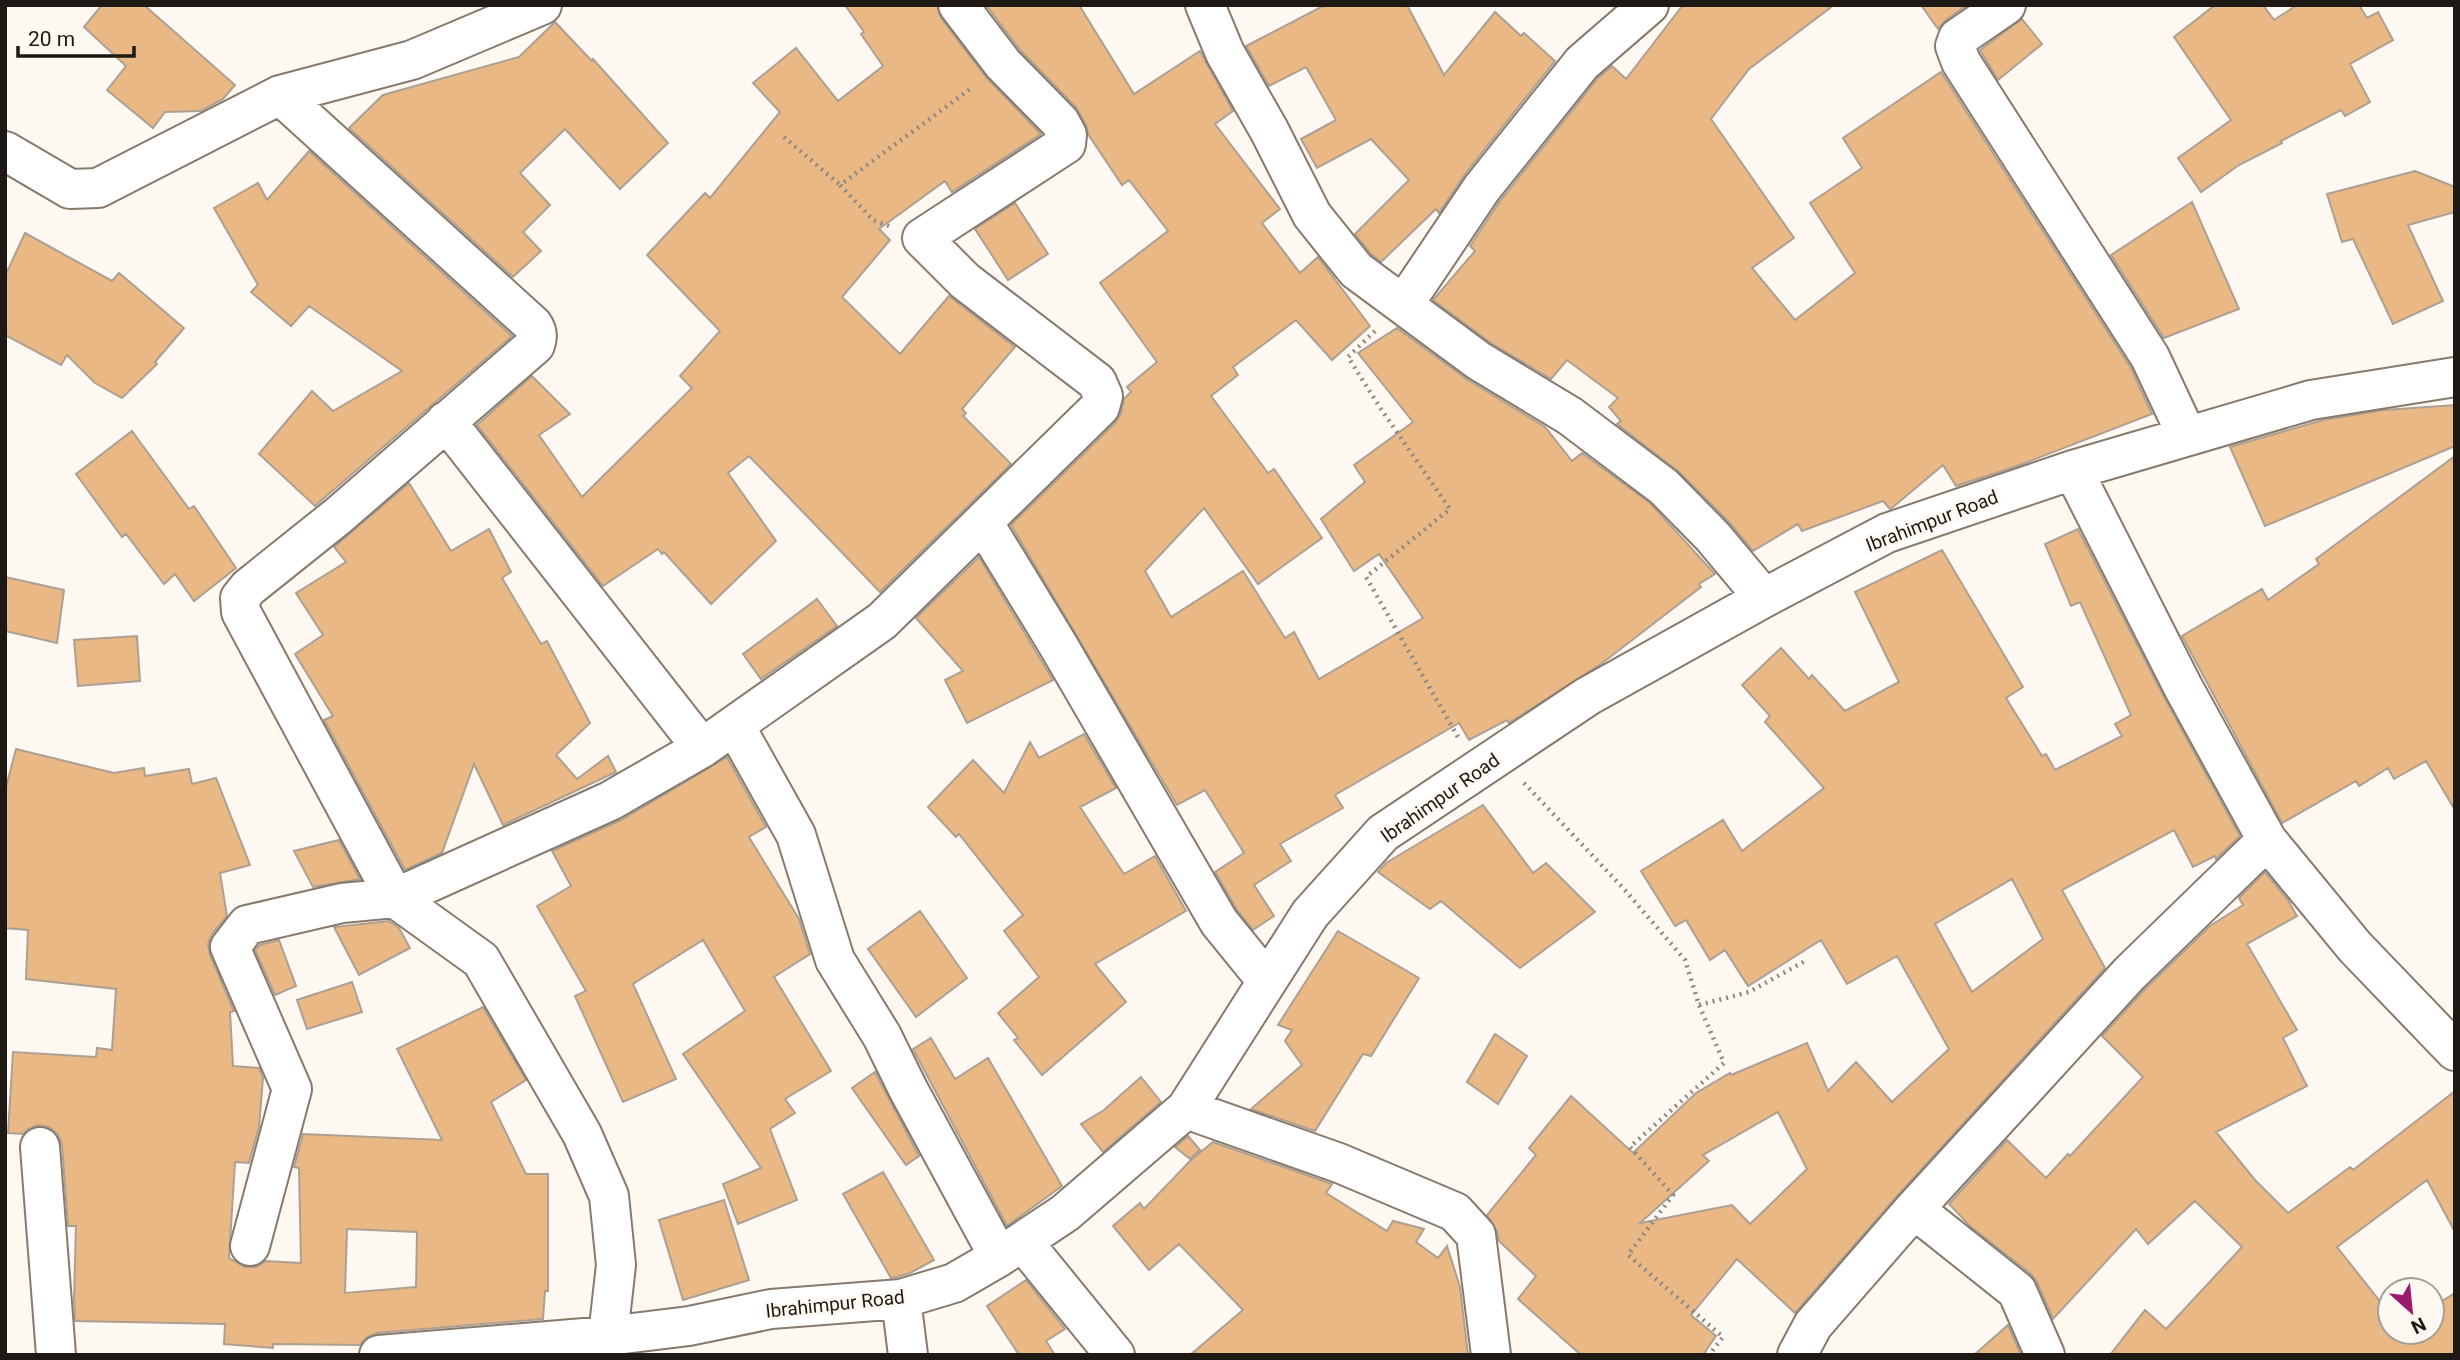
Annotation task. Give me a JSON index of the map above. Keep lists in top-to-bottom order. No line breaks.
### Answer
{"streets":{"street":["Ibrahimpur Road"]},"scale_bar":"20 m","north":"bottom right"}
